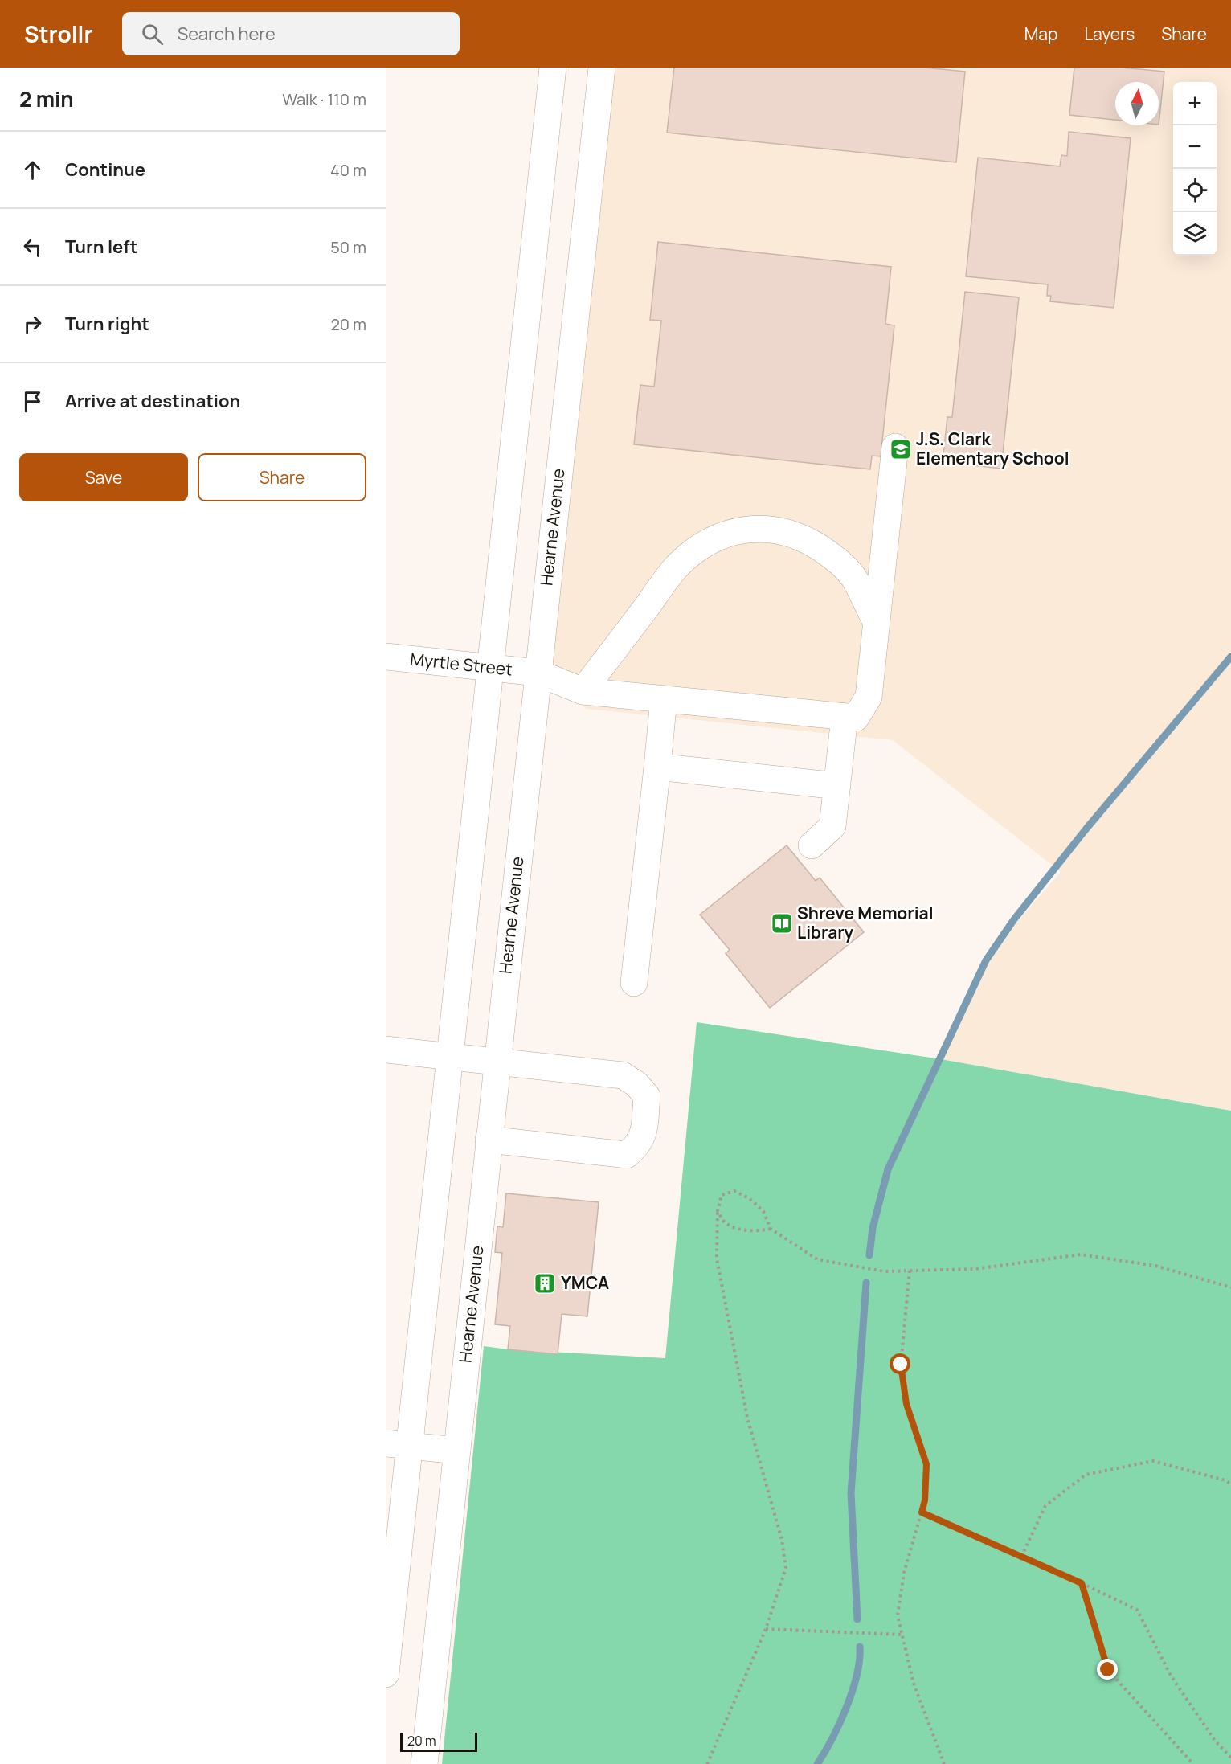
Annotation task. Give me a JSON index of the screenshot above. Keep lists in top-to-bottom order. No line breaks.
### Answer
{"streets":{"main road":["Hearne Avenue","Myrtle Street"]},"crossings":[["Hearne Avenue","Myrtle Street"]],"places":{"school or university":["J.S. Clark Elementary School"],"library":["Shreve Memorial Library"],"building":["YMCA"]},"scale_bar":"20 m","north":"top","page":{"header":"Strollr","search":"Search here","nav":["Map","Layers","Share"],"heading":["2 min","Walk · 110 m"],"map_buttons":["+","−"],"list":[["Continue","40 m"],["Turn left","50 m"],["Turn right","20 m"],"Arrive at destination"],"buttons":["Save","Share"],"scale":"20 m"}}
